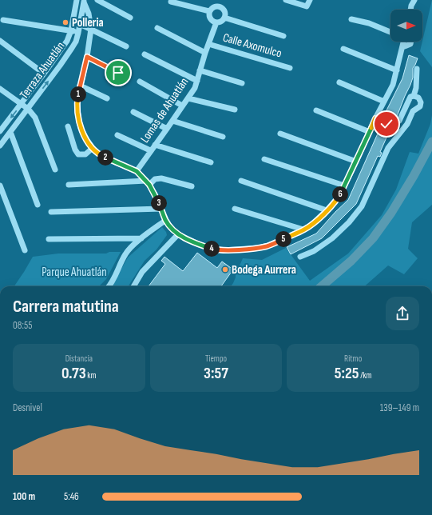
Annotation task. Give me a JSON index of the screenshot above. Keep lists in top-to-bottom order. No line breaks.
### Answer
{"streets":{"street":["Calle Axomulco","Terraza Ahuatlán","Lomas de Ahuatlán"]},"crossings":[["Calle Axomulco","Lomas de Ahuatlán"]],"parks":["Parque Ahuatlán"],"places":["Polleria","Bodega Aurrera"],"north":"right","page":{"pins":["1","2","6","3","5","4"],"heading":["Carrera matutina","08:55"],"stats":[["Distancia","0.73 km"],["Tiempo","3:57"],["Ritmo","5:25 /km"]],"chart":["Desnivel","139–149 m"],"list":[{"name":"100 m","note":"5:46"}]}}
